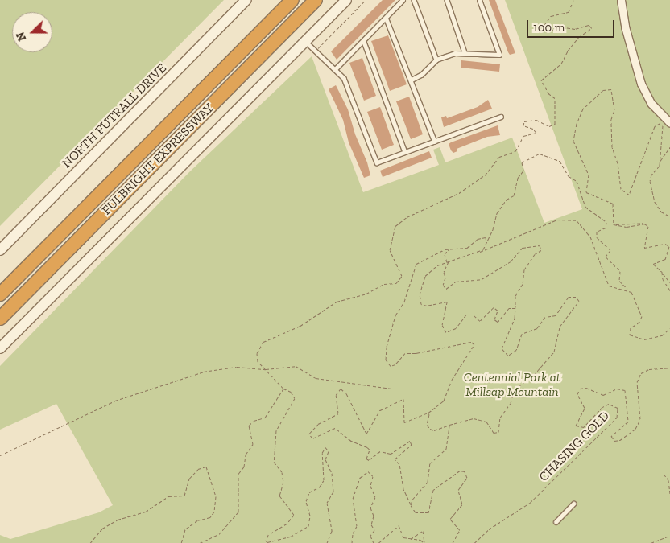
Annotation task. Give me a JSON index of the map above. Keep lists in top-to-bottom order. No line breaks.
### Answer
{"streets":{"highway":["FULBRIGHT EXPRESSWAY"],"main road":["NORTH FUTRALL DRIVE"],"path":["CHASING GOLD"]},"parks":["Centennial Park at Millsap Mountain"],"scale_bar":"100 m","north":"left"}
